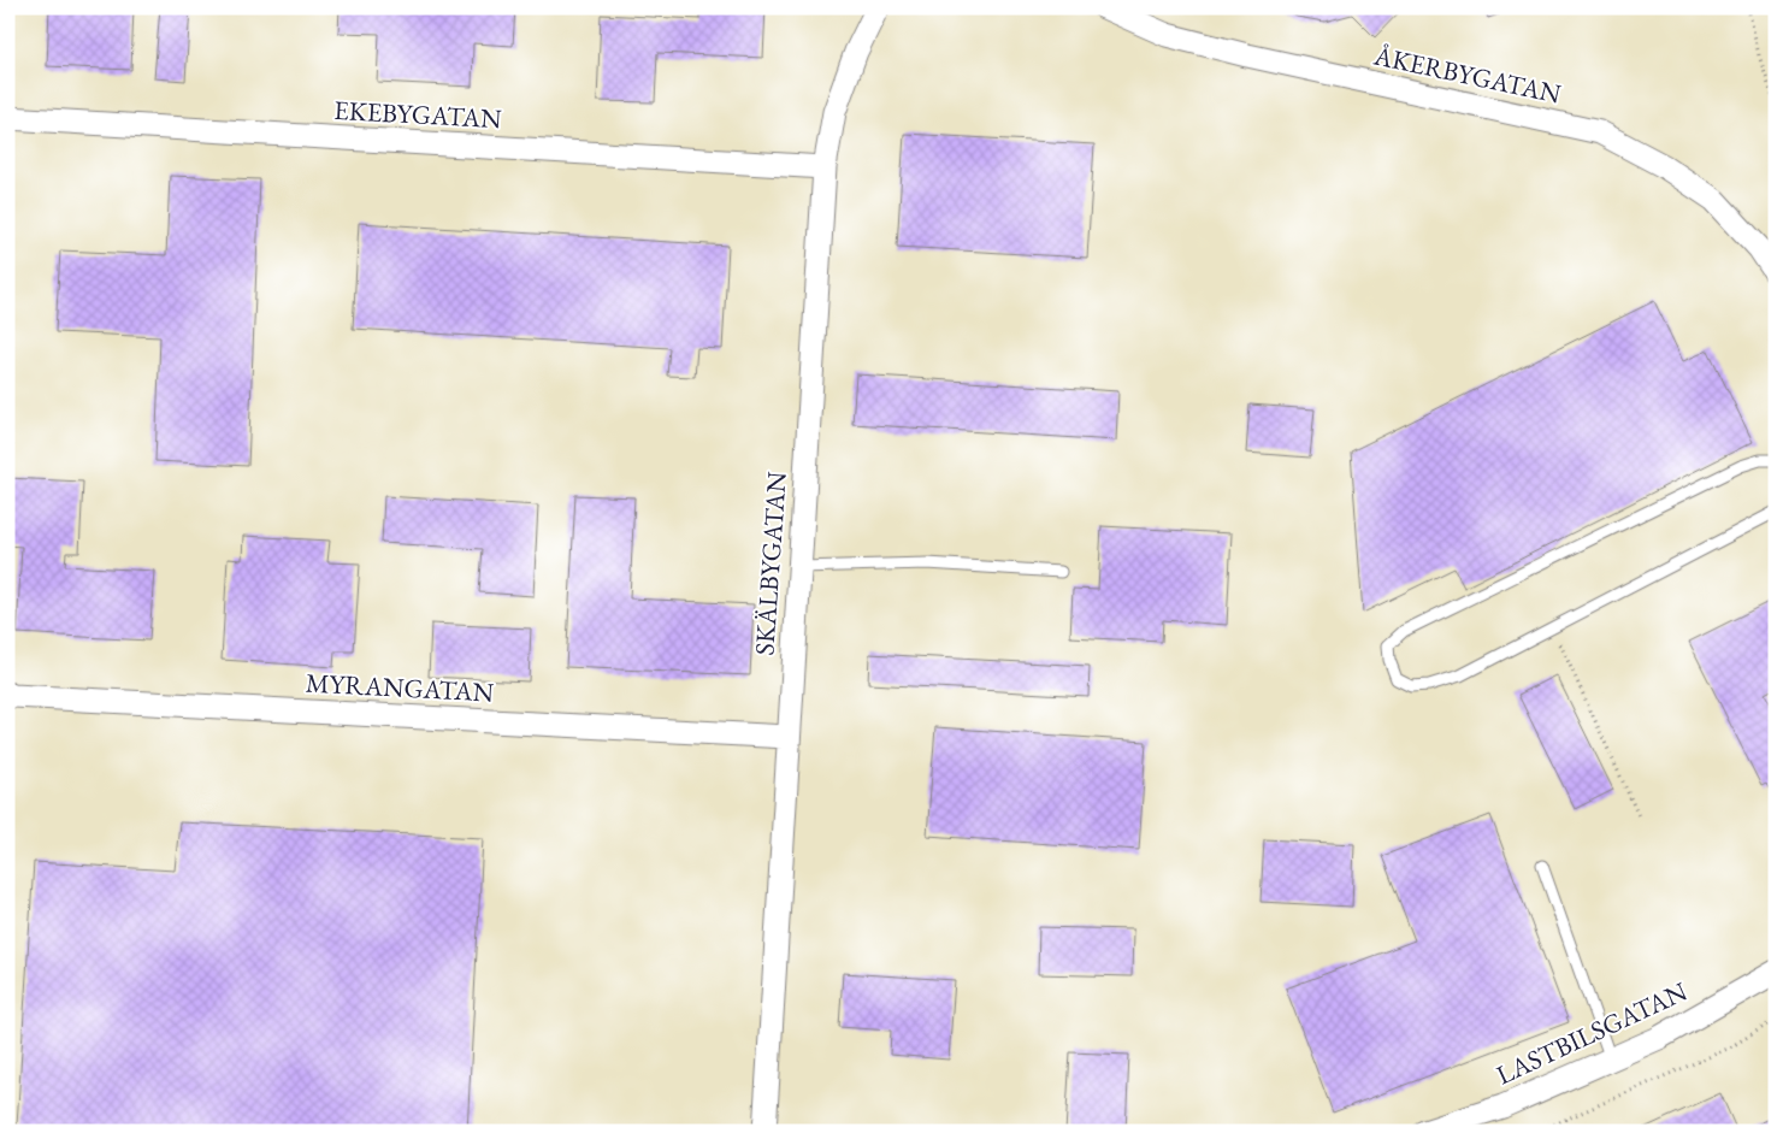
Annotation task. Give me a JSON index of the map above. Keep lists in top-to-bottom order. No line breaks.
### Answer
{"streets":{"street":["ÅKERBYGATAN","EKEBYGATAN","SKÄLBYGATAN","MYRANGATAN","LASTBILSGATAN"]},"crossings":[["EKEBYGATAN","SKÄLBYGATAN"],["SKÄLBYGATAN","MYRANGATAN"]]}
